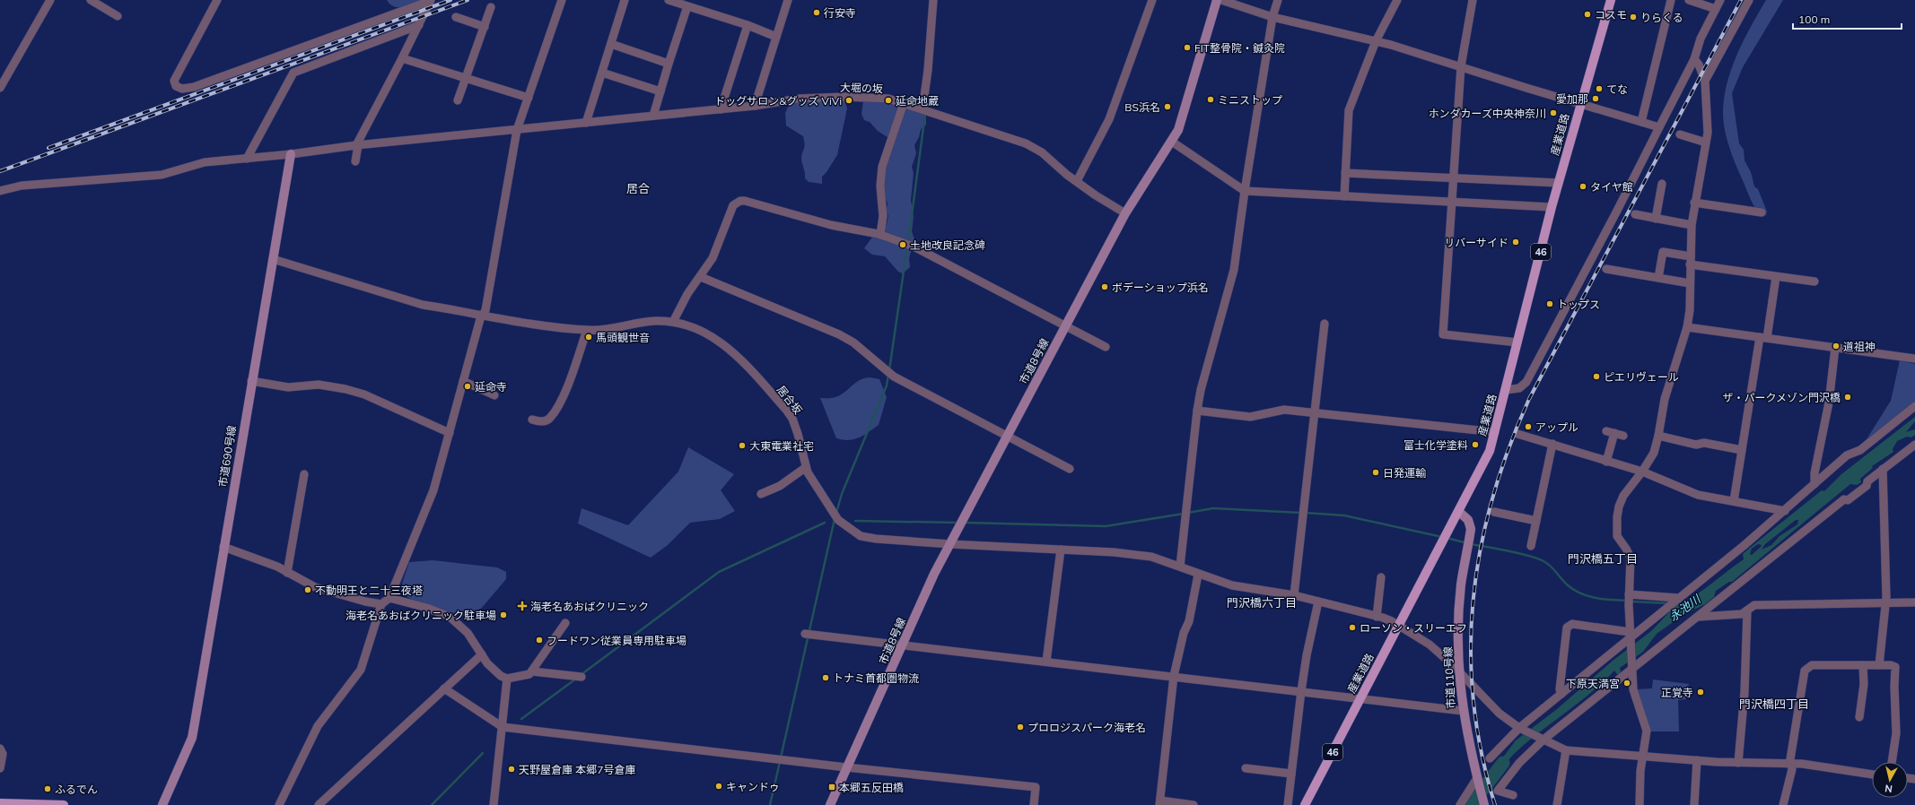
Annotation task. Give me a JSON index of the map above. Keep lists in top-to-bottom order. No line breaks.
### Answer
{"streets":{"main road":["産業道路","46"],"street":["大堀の坂","市道8号線","居合坂","市道690号線","市道110号線"]},"crossings":[["大堀の坂","市道8号線"],["大堀の坂","市道690号線"],["産業道路","居合坂"],["産業道路","市道110号線"],["市道8号線","居合坂"],["居合坂","市道110号線"]],"districts":["居合","門沢橋五丁目","門沢橋六丁目","門沢橋四丁目"],"water":["永池川"],"places":{"other":["行安寺","コスモ","りらくる","FIT整骨院・鍼灸院","てな","愛加那","ミニストップ","ドッグサロン&グッズ ViVi","延命地蔵","BS浜名","ホンダカーズ中央神奈川","タイヤ館","リバーサイド","土地改良記念碑","ボデーショップ浜名","トップス","馬頭観世音","道祖神","ピエリヴェール","延命寺","ザ・パークメゾン門沢橋","アップル","富士化学塗料","大東電業社宅","日発運輸","不動明王と二十三夜塔","海老名あおばクリニック駐車場","ローソン・スリーエフ","フードワン従業員専用駐車場","トナミ首都圏物流","下原天満宮","正覚寺","プロロジスパーク海老名","天野屋倉庫 本郷7号倉庫","キャンドゥ","ふるでん"],"health":["海老名あおばクリニック"],"transit":["本郷五反田橋"]},"scale_bar":"100 m","north":"bottom"}
